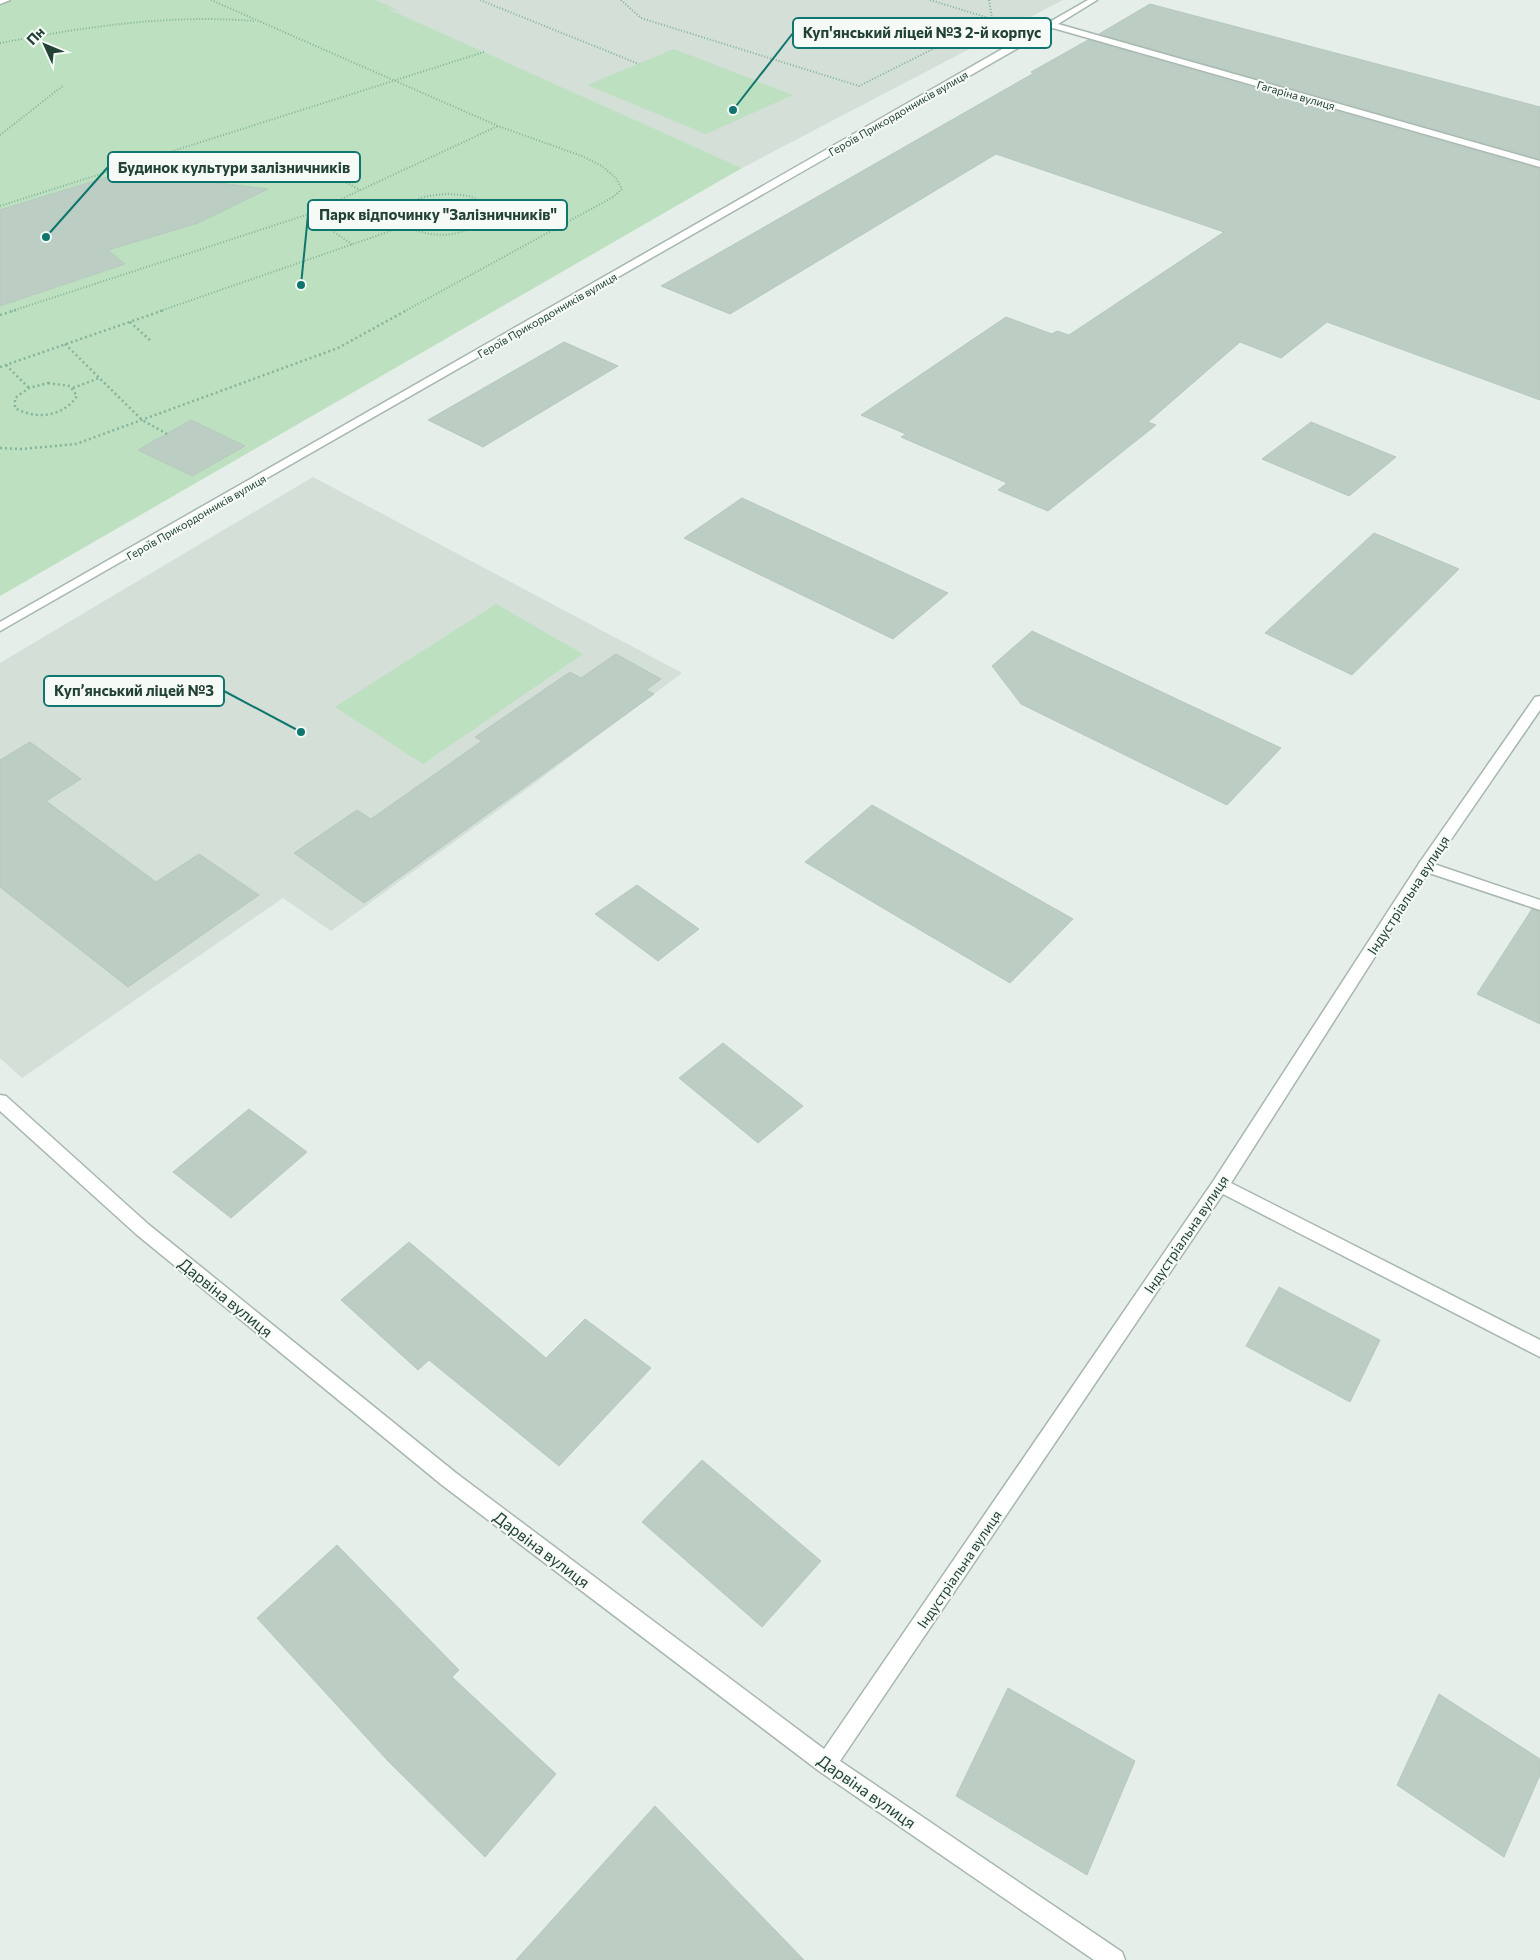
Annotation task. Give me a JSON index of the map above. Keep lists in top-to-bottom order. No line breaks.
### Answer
{"streets":{"street":["Гагаріна вулиця","Героїв Прикордонників вулиця","Індустріальна вулиця","Дарвіна вулиця"]},"crossings":[["Гагаріна вулиця","Героїв Прикордонників вулиця"],["Індустріальна вулиця","Дарвіна вулиця"]],"places":["Куп'янський ліцей №3 2-й корпус","Будинок культури залізничників","Парк відпочинку \"Залізничників\"","Куп’янський ліцей №3"],"north":"top left"}
